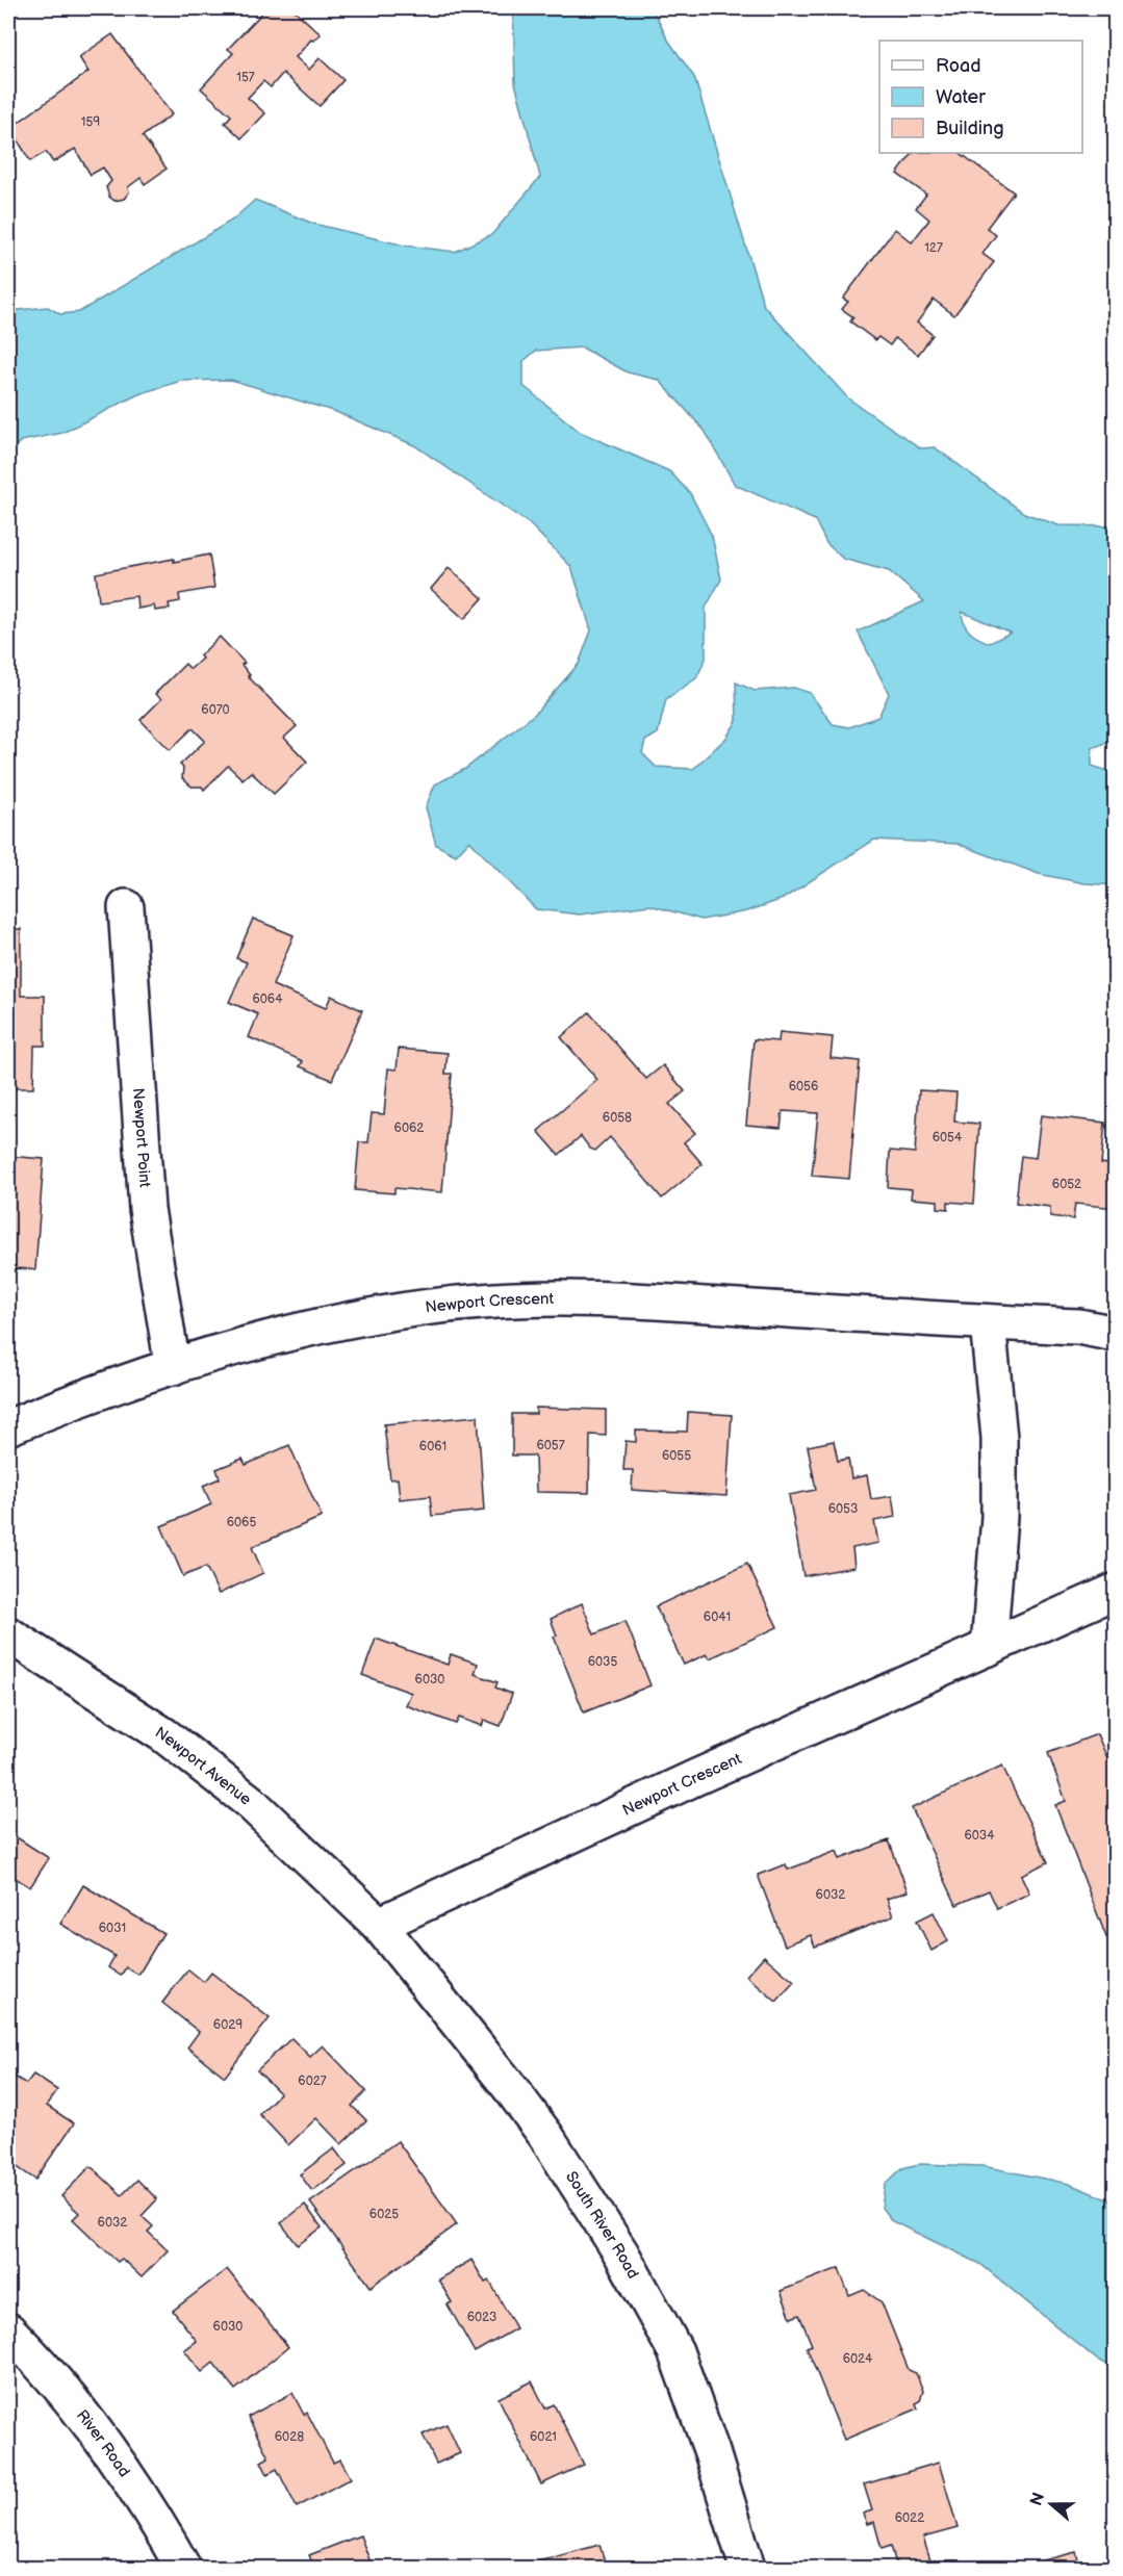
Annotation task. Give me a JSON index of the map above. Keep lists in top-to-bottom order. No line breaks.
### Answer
{"streets":{"street":["Newport Point","Newport Crescent","Newport Avenue","South River Road","River Road"]},"crossings":[["Newport Point","Newport Crescent"],["Newport Crescent","Newport Avenue"],["Newport Crescent","South River Road"],["Newport Avenue","South River Road"]],"house_numbers":["157","159","127","6070","6064","6056","6058","6062","6054","6052","6057","6061","6055","6053","6065","6041","6035","6030","6034","6032","6031","6029","6027","6025","6032","6023","6030","6024","6028","6021","6022"],"legend":["Road","Water","Building"],"north":"left"}
